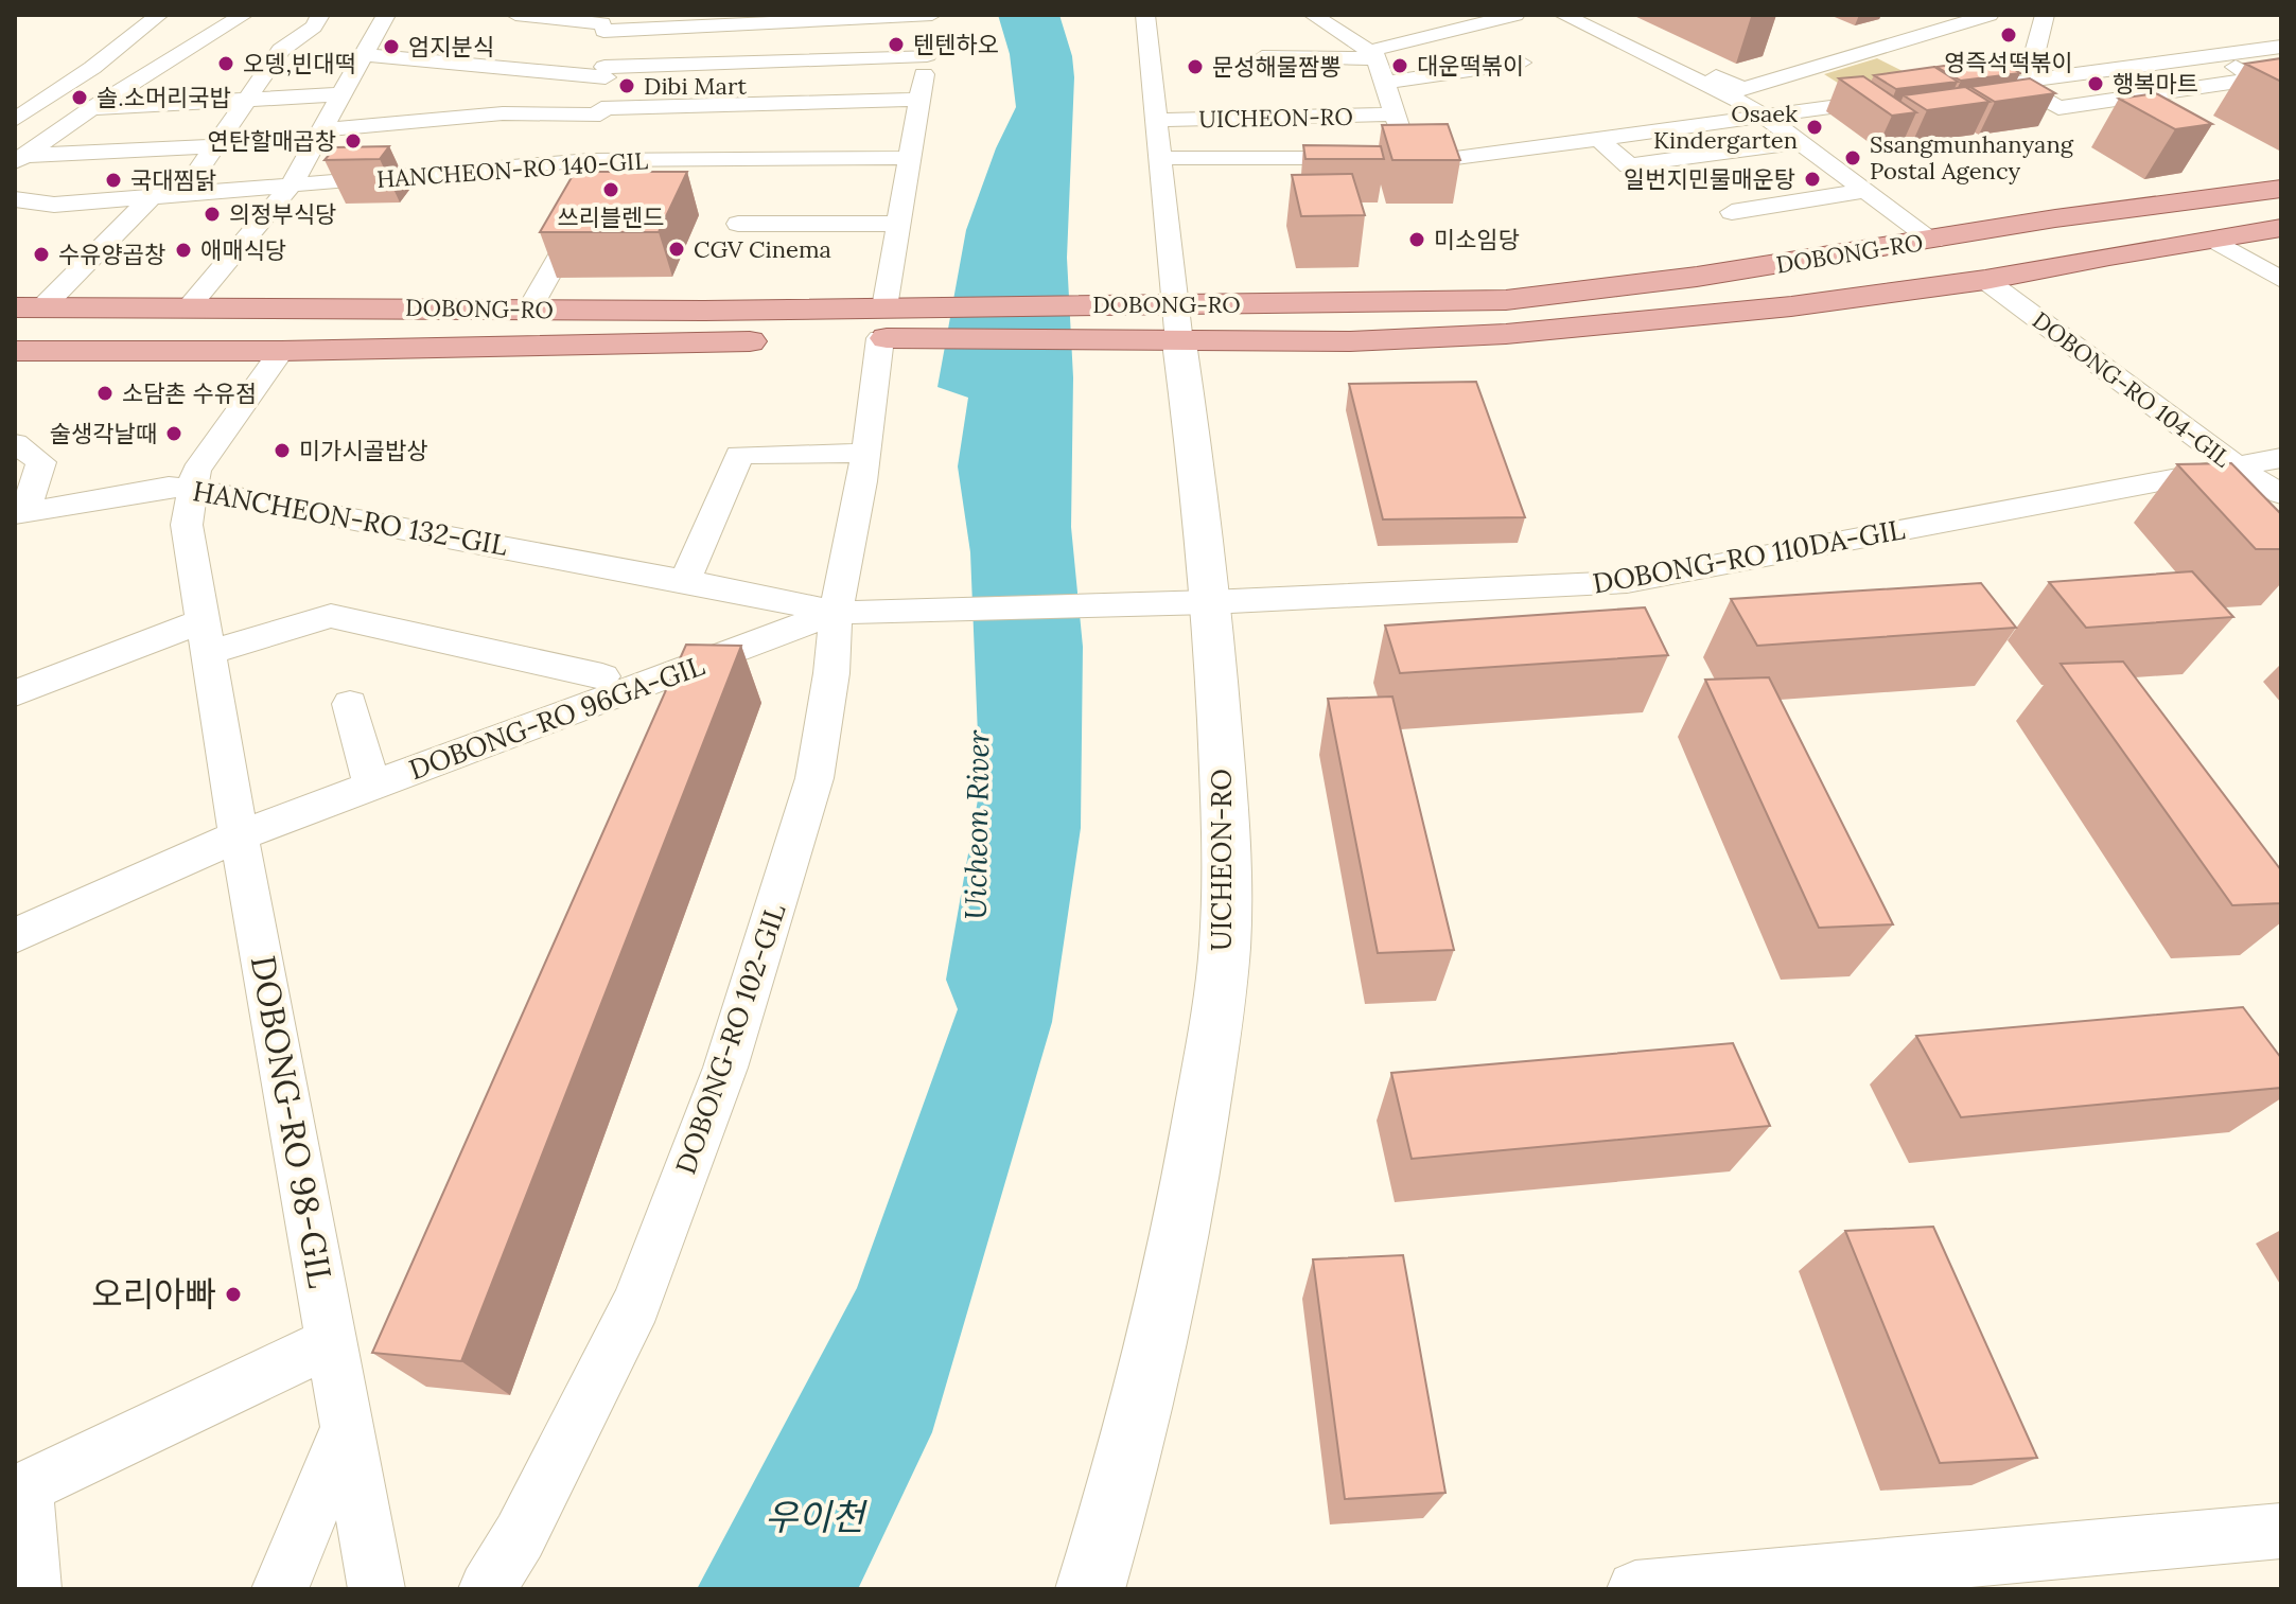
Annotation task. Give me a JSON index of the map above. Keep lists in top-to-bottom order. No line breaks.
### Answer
{"streets":{"main road":["DOBONG-RO"],"street":["UICHEON-RO","HANCHEON-RO 140-GIL","DOBONG-RO 104-GIL","HANCHEON-RO 132-GIL","DOBONG-RO 110DA-GIL","DOBONG-RO 96GA-GIL","DOBONG-RO 102-GIL","DOBONG-RO 98-GIL"]},"crossings":[["UICHEON-RO","DOBONG-RO"],["UICHEON-RO","DOBONG-RO 110DA-GIL"],["HANCHEON-RO 140-GIL","DOBONG-RO"],["HANCHEON-RO 140-GIL","DOBONG-RO 102-GIL"],["DOBONG-RO","DOBONG-RO 104-GIL"],["DOBONG-RO","DOBONG-RO 102-GIL"],["DOBONG-RO","DOBONG-RO 98-GIL"],["DOBONG-RO 104-GIL","DOBONG-RO 110DA-GIL"],["HANCHEON-RO 132-GIL","DOBONG-RO 110DA-GIL"],["HANCHEON-RO 132-GIL","DOBONG-RO 96GA-GIL"],["HANCHEON-RO 132-GIL","DOBONG-RO 102-GIL"],["HANCHEON-RO 132-GIL","DOBONG-RO 98-GIL"],["DOBONG-RO 110DA-GIL","DOBONG-RO 96GA-GIL"],["DOBONG-RO 110DA-GIL","DOBONG-RO 102-GIL"],["DOBONG-RO 96GA-GIL","DOBONG-RO 102-GIL"],["DOBONG-RO 96GA-GIL","DOBONG-RO 98-GIL"]],"water":["Uicheon River","우이천"],"places":["영즉석떡볶이","텐텐하오","엄지분식","오뎅,빈대떡","대운떡볶이","문성해물짬뽕","행복마트","Dibi Mart","솔.소머리국밥","Osaek Kindergarten","연탄할매곱창","Ssangmunhanyang Postal Agency","일번지민물매운탕","국대찜닭","쓰리블렌드","의정부식당","미소임당","CGV Cinema","애매식당","수유양곱창","소담촌 수유점","술생각날때","미가시골밥상","오리아빠"]}
